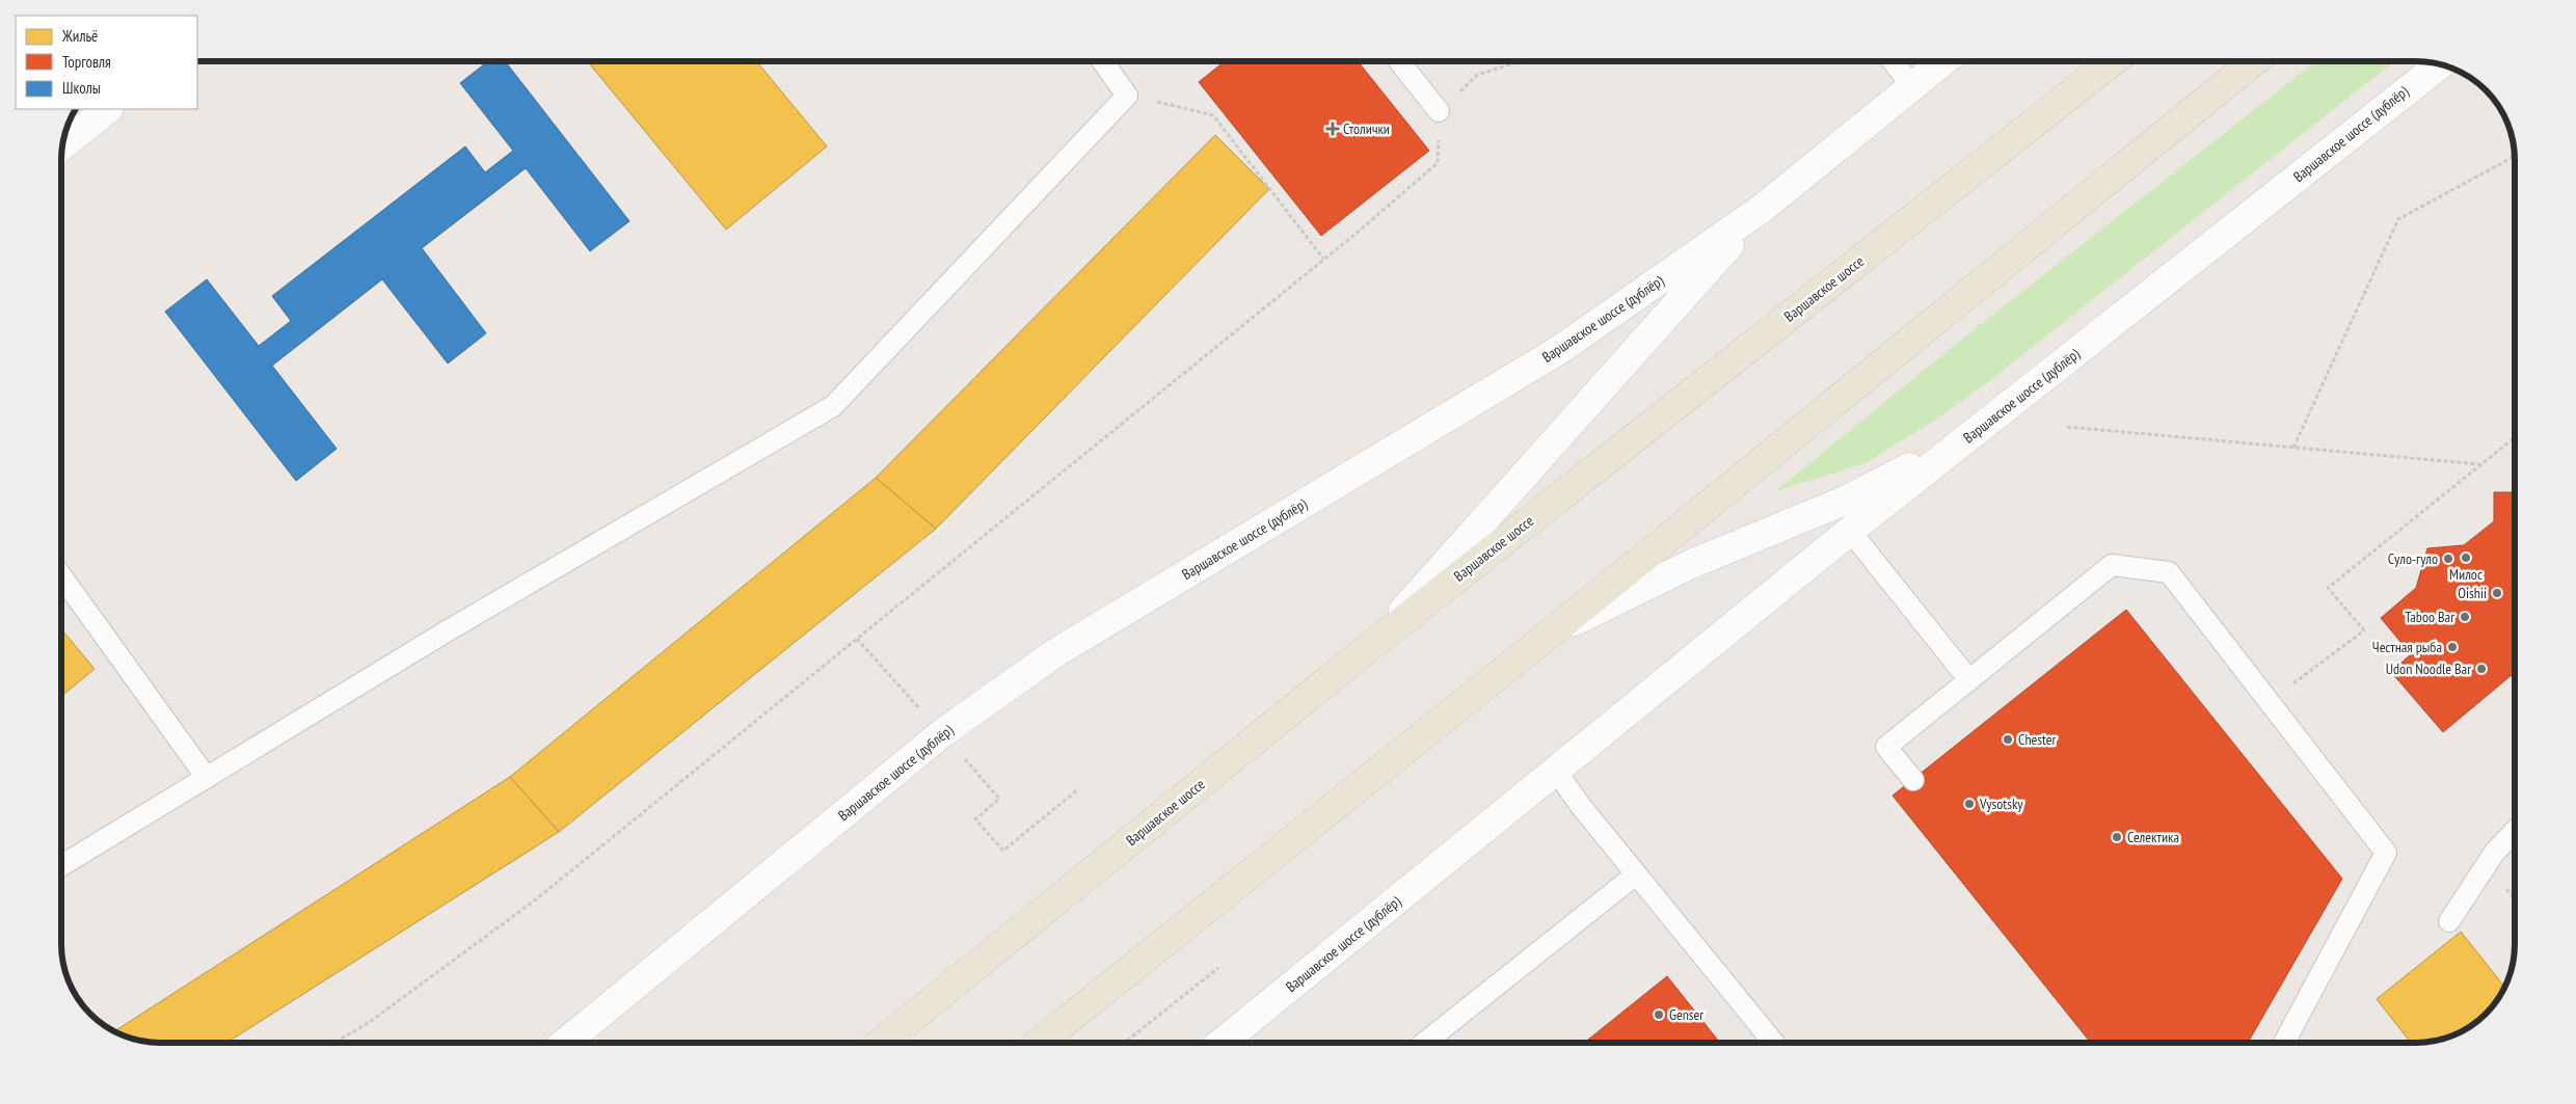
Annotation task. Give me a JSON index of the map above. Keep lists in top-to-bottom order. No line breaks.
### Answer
{"streets":{"main road":["Варшавское шоссе (дублёр)","Варшавское шоссе"]},"places":{"health":["Столички"],"other":["Милос","Суло-гуло","Oishii","Taboo Bar","Честная рыба","Udon Noodle Bar","Chester","Vysotsky","Селектика","Genser"]},"legend":["Жильё","Торговля","Школы"]}
